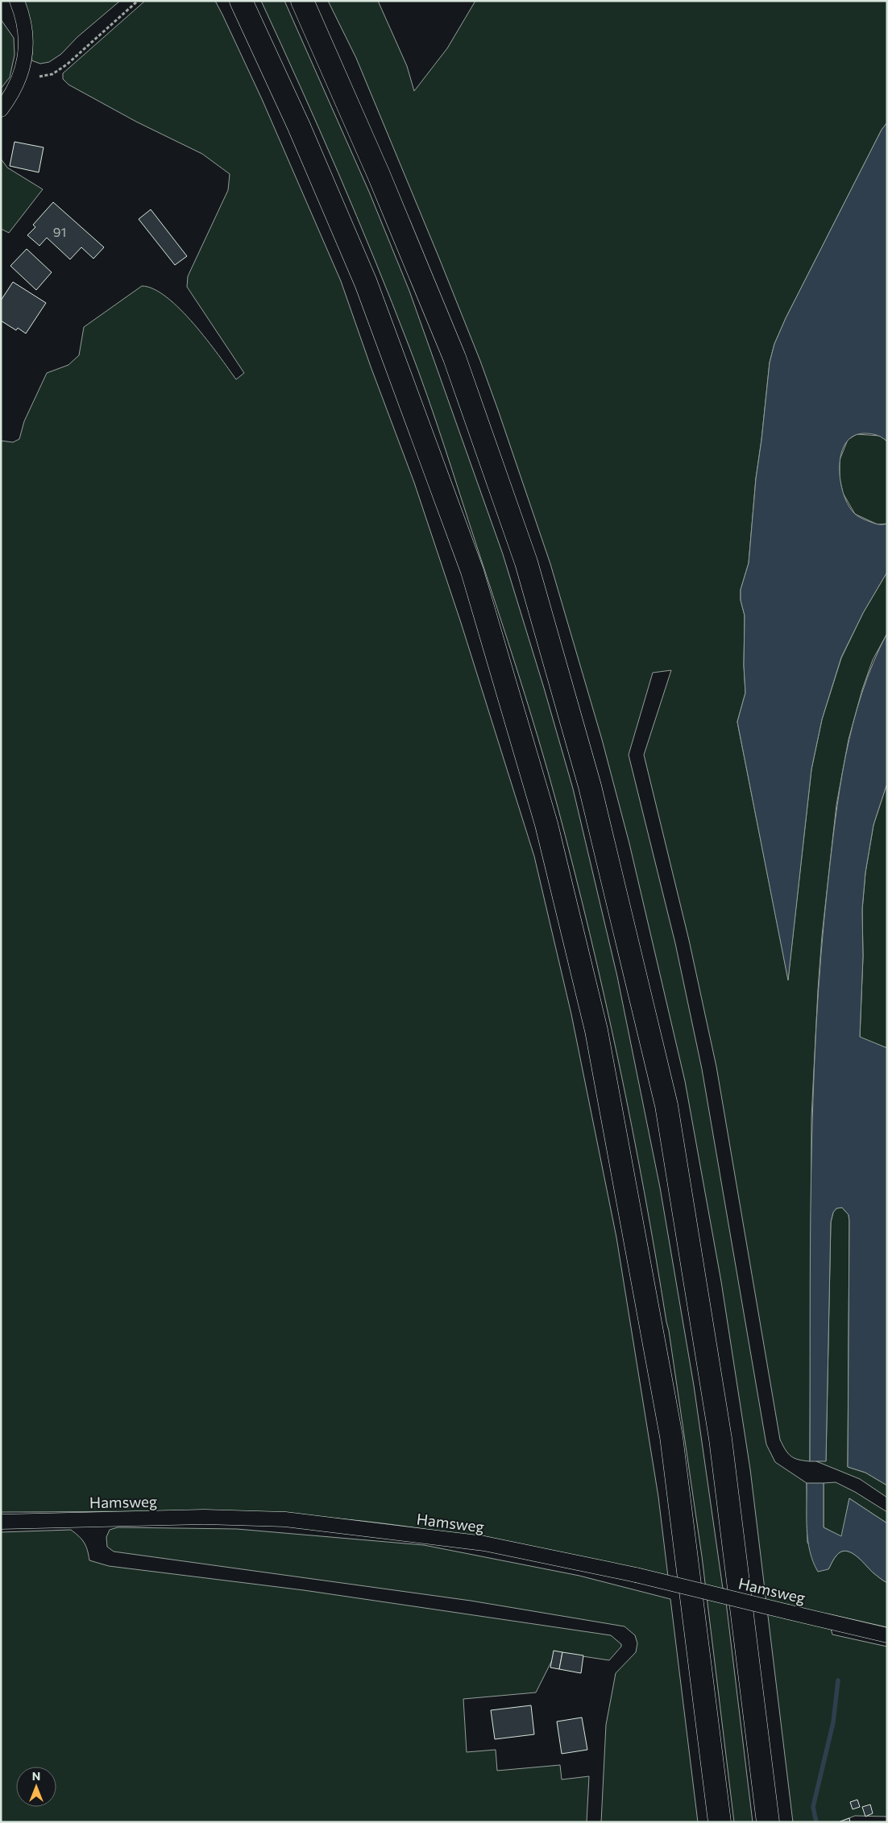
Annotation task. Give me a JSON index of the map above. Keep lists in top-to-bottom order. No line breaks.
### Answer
{"streets":{"street":["Hamsweg"]},"house_numbers":["91"],"north":"top"}
